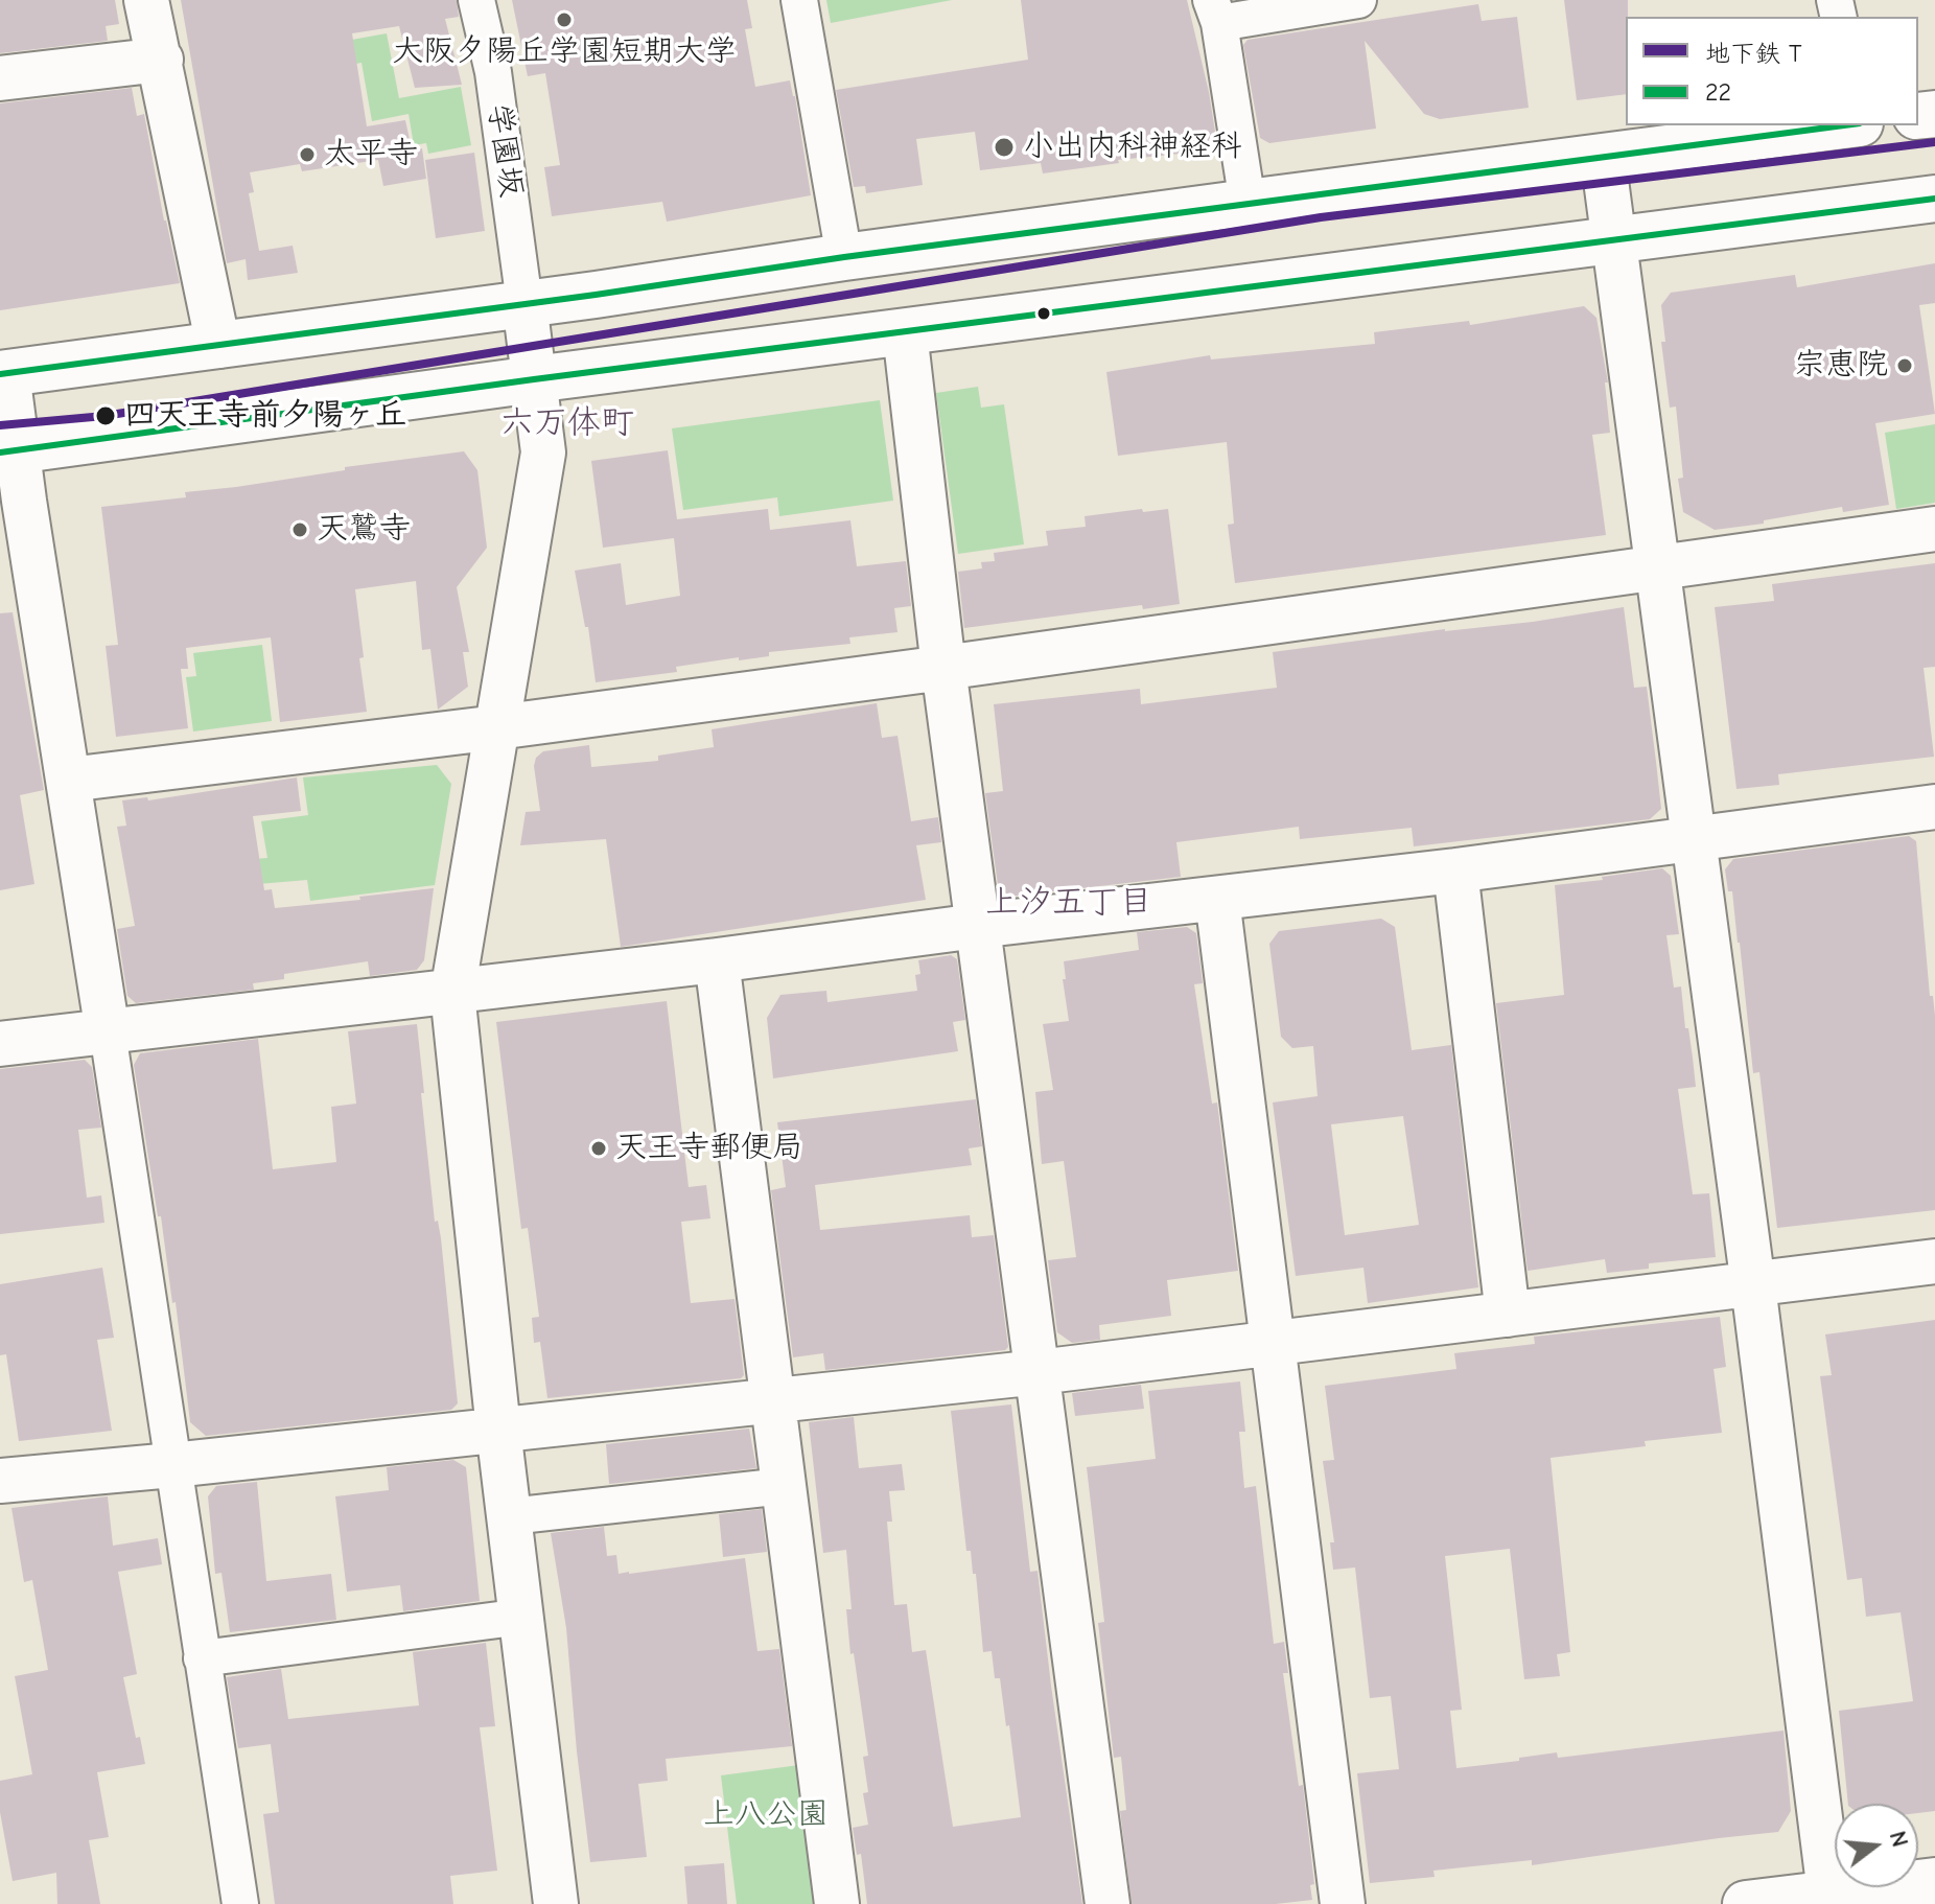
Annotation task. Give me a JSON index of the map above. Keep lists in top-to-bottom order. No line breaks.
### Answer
{"streets":{"street":["学園坂"]},"districts":["六万体町","上汐五丁目"],"parks":["上八公園"],"places":["大阪夕陽丘学園短期大学","小出内科神経科","太平寺","宗恵院","四天王寺前夕陽ヶ丘","天鷲寺","天王寺郵便局"],"lines":["transit line 22","metro line T"],"legend":["地下鉄 T","22"],"north":"right"}
